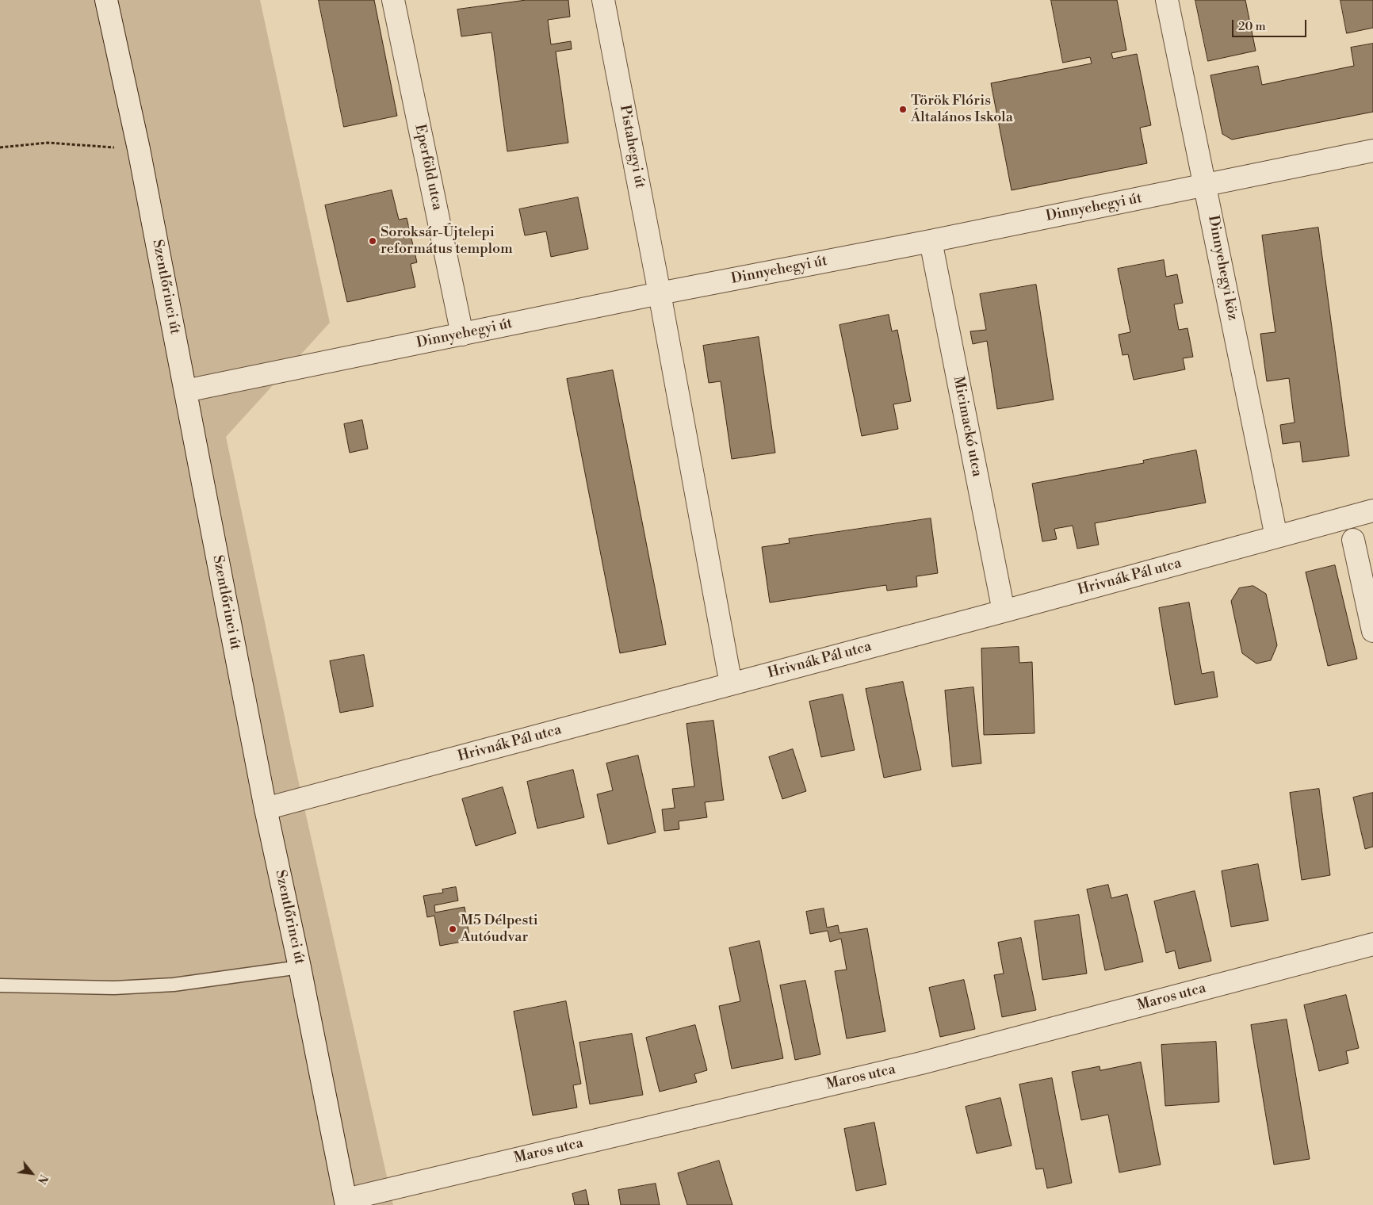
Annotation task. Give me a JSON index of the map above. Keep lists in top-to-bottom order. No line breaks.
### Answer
{"streets":{"street":["Pistahegyi út","Eperföld utca","Dinnyehegyi út","Dinnyehegyi köz","Szentlőrinci út","Micimackó utca","Hrivnák Pál utca","Maros utca"]},"crossings":[["Pistahegyi út","Dinnyehegyi út"],["Pistahegyi út","Hrivnák Pál utca"],["Eperföld utca","Dinnyehegyi út"],["Dinnyehegyi út","Dinnyehegyi köz"],["Dinnyehegyi út","Szentlőrinci út"],["Dinnyehegyi út","Micimackó utca"],["Dinnyehegyi köz","Hrivnák Pál utca"],["Szentlőrinci út","Hrivnák Pál utca"],["Szentlőrinci út","Maros utca"],["Micimackó utca","Hrivnák Pál utca"]],"places":["Török Flóris Általános Iskola","Soroksár-Újtelepi református templom","M5 Délpesti Autóudvar"],"scale_bar":"20 m","north":"bottom right"}
